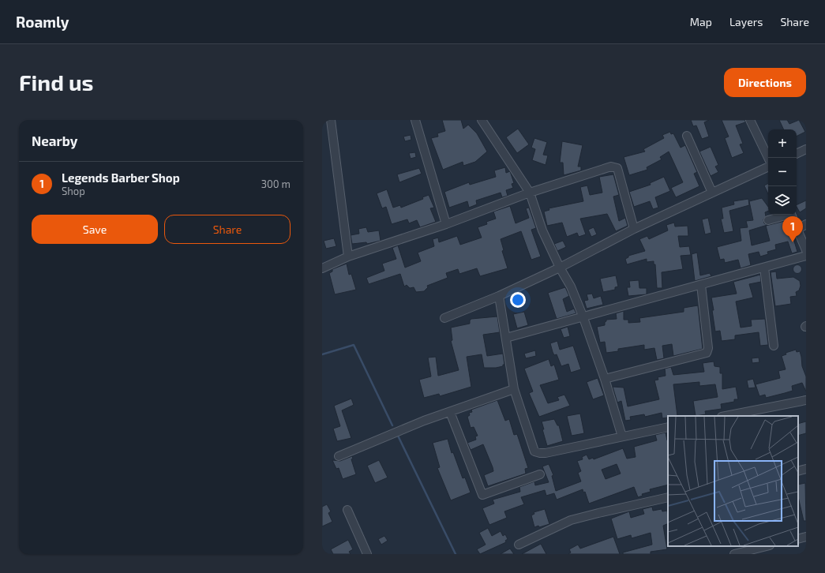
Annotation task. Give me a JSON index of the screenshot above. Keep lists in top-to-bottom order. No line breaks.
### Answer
{"page":{"header":"Roamly","nav":["Map","Layers","Share"],"buttons":["Directions",["Save","Share"]],"title":"Find us","heading":"Nearby","map_buttons":["+","−"],"list":[{"mark":"1","name":"Legends Barber Shop","note":"Shop","value":"300 m"}],"pins":"1"}}
